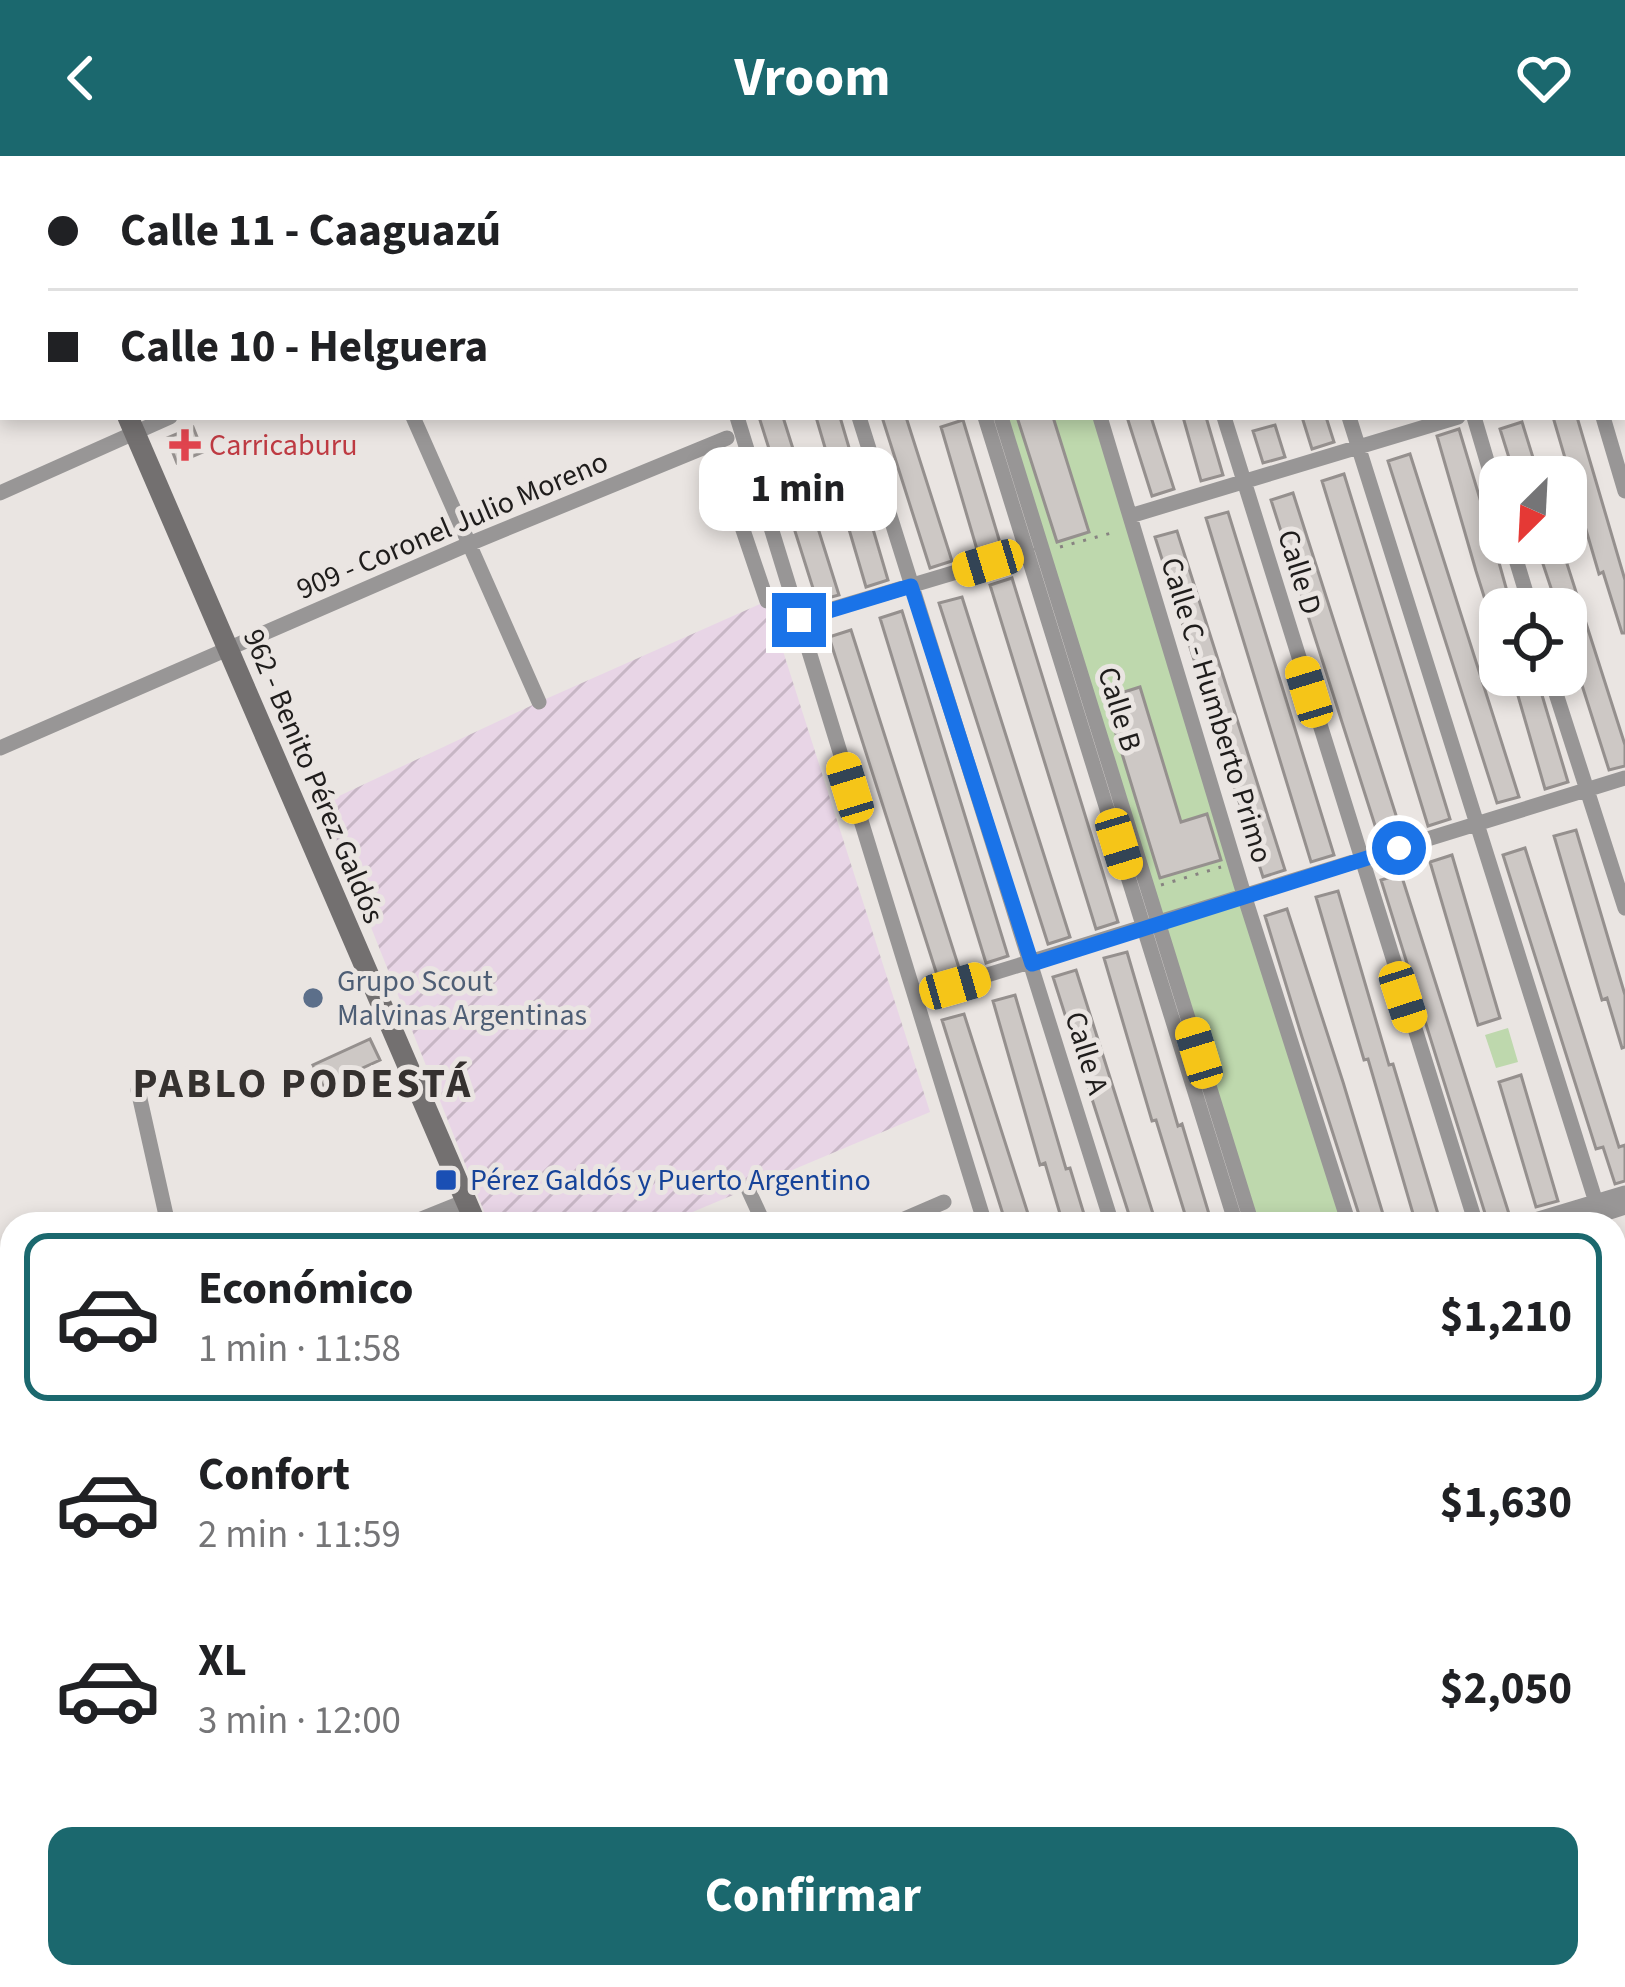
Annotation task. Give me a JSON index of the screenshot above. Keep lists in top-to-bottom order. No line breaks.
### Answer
{"streets":{"main road":["962 - Benito Pérez Galdós"],"street":["909 - Coronel Julio Moreno","Calle D","Calle B","Calle C - Humberto Primo","Calle A"]},"crossings":[["909 - Coronel Julio Moreno","962 - Benito Pérez Galdós"]],"districts":["PABLO PODESTÁ"],"places":{"health":["Carricaburu"],"other":["Grupo Scout Malvinas Argentinas"],"transit":["Pérez Galdós y Puerto Argentino"]},"north":"bottom left","page":{"header":"Vroom","banner":["Calle 11 - Caaguazú","Calle 10 - Helguera"],"bubble":"1 min","list":[{"name":"Económico","note":"1 min · 11:58","value":"$1,210"},{"name":"Confort","note":"2 min · 11:59","value":"$1,630"},{"name":"XL","note":"3 min · 12:00","value":"$2,050"}],"buttons":"Confirmar"}}
